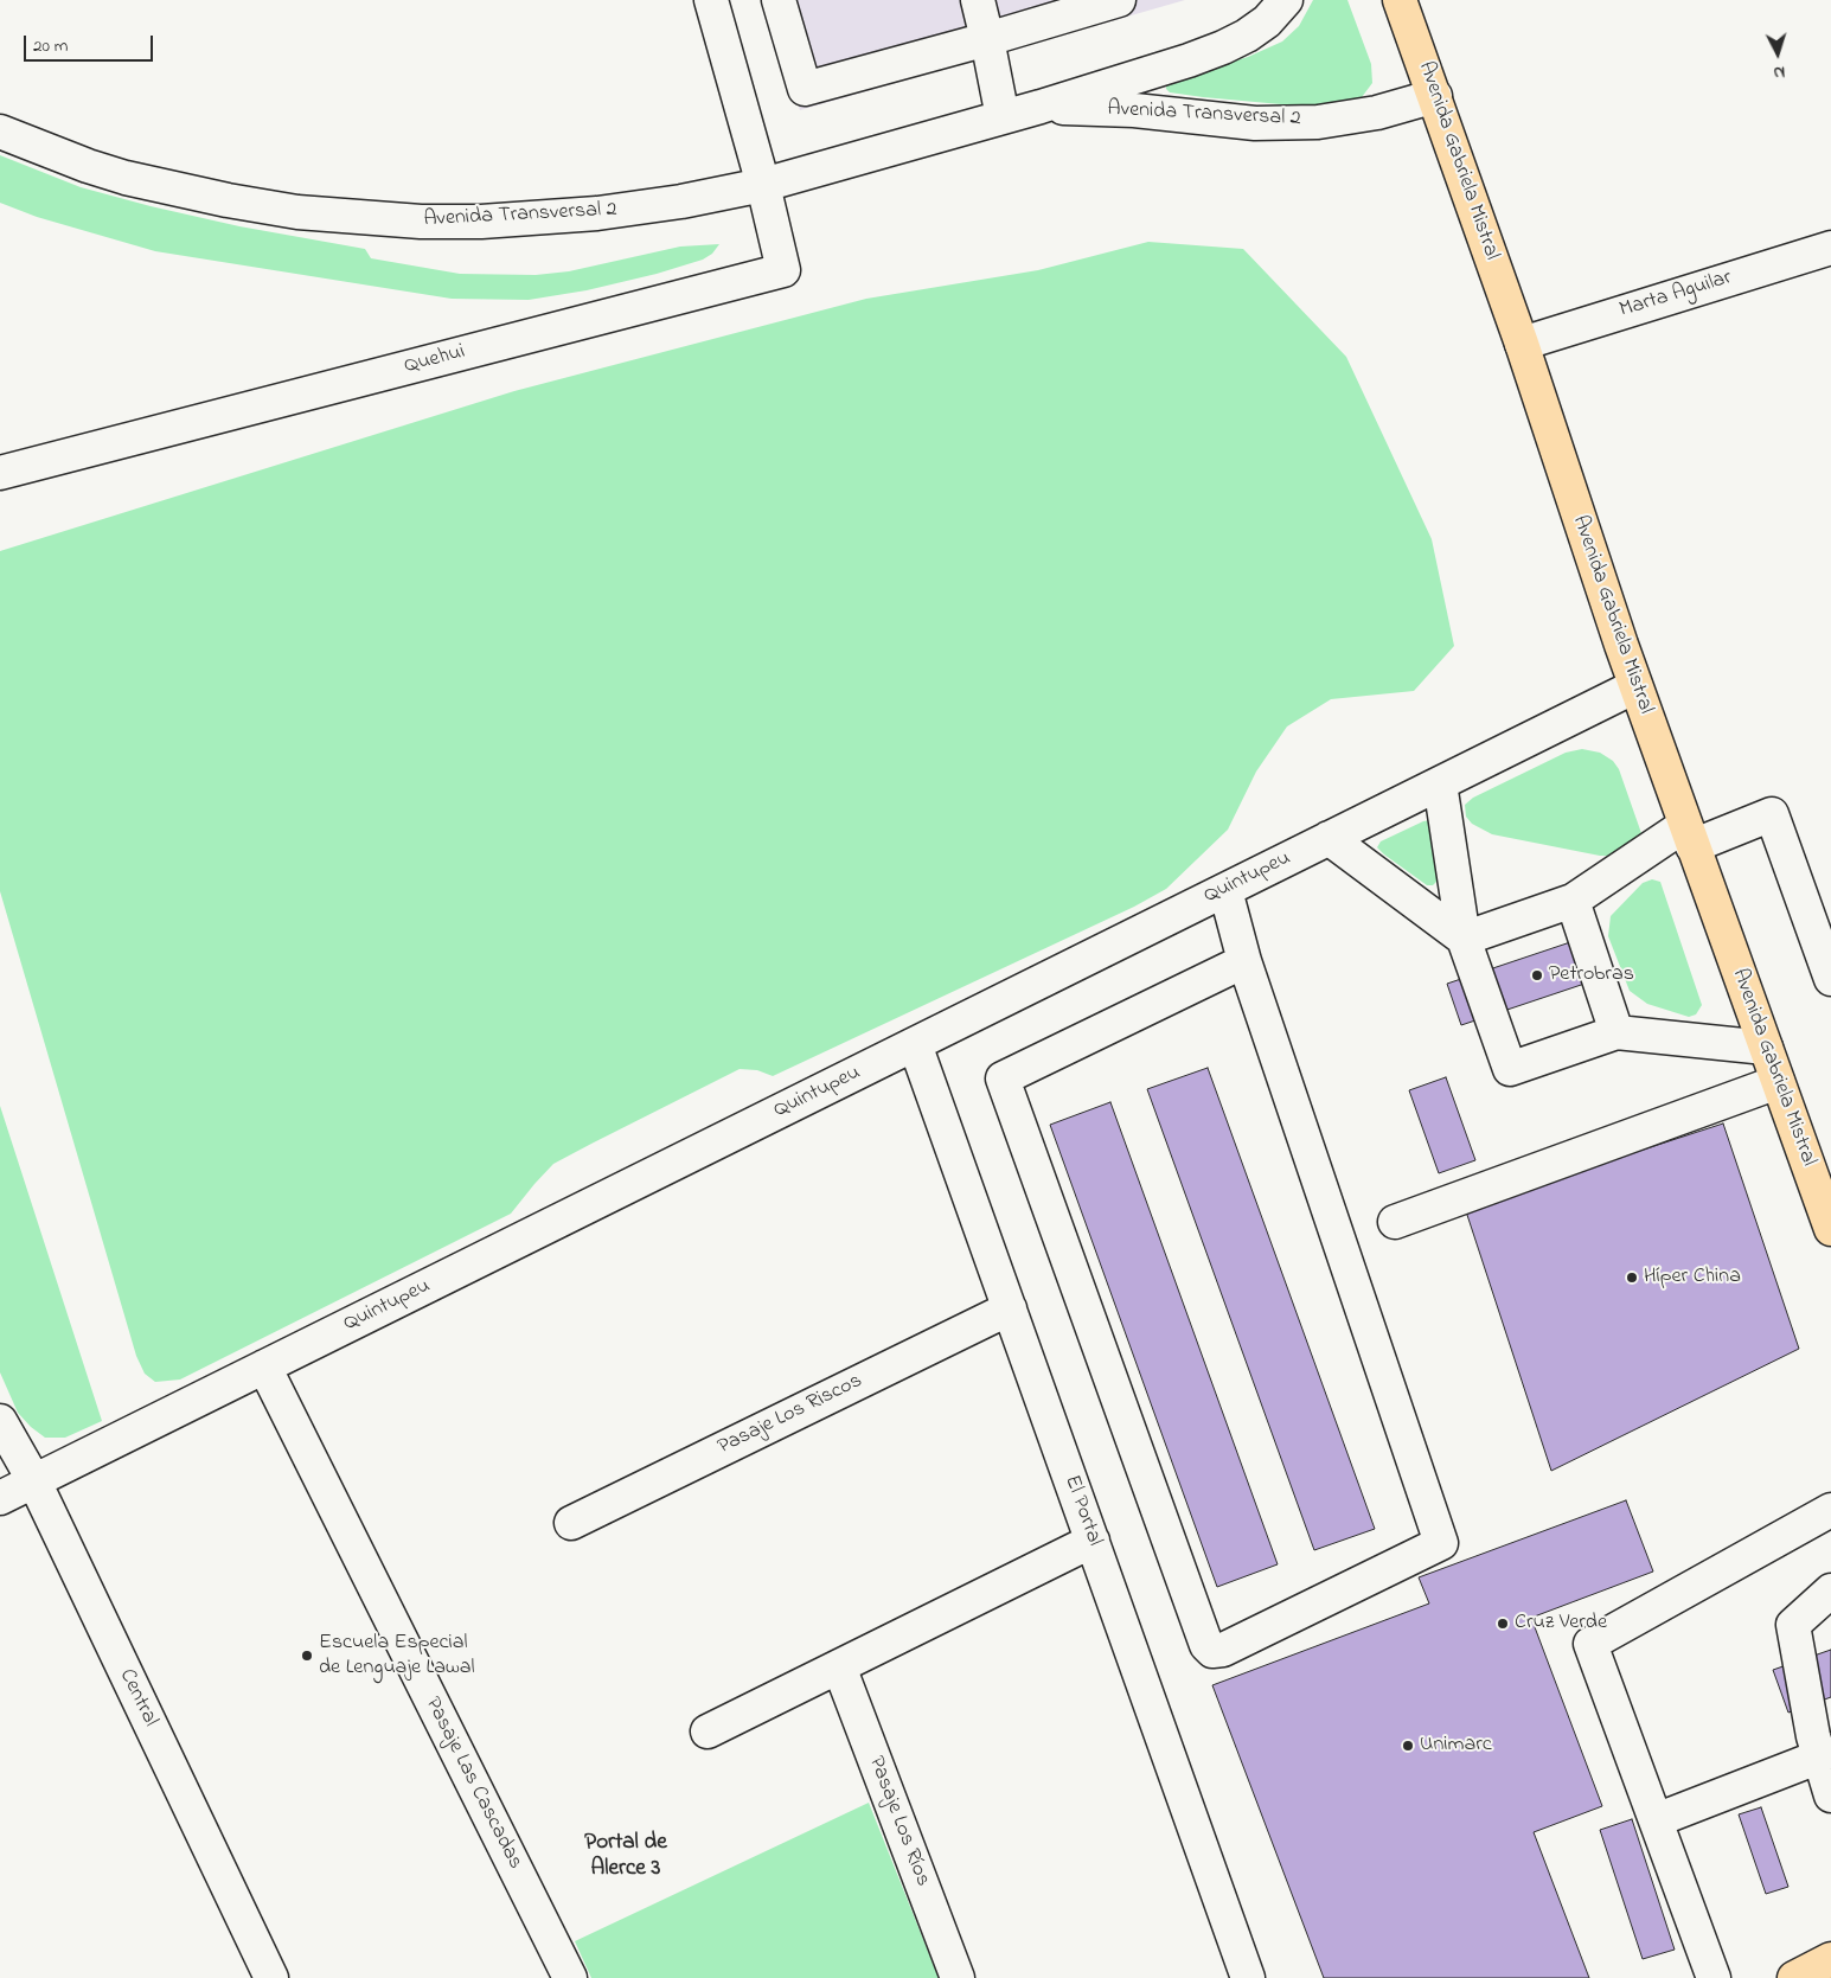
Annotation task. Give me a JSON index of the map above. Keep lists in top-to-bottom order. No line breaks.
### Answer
{"streets":{"main road":["Avenida Gabriela Mistral"],"street":["Avenida Transversal 2","Marta Aguilar","Quehui","Quintupeu","Pasaje Los Riscos","El Portal","Central","Pasaje Las Cascadas","Pasaje Los Ríos"]},"crossings":[["Avenida Transversal 2","Avenida Gabriela Mistral"],["Avenida Transversal 2","Quehui"],["Avenida Gabriela Mistral","Marta Aguilar"],["Avenida Gabriela Mistral","Quintupeu"],["Quintupeu","El Portal"],["Quintupeu","Central"],["Quintupeu","Pasaje Las Cascadas"],["Pasaje Los Riscos","El Portal"]],"districts":["Portal de Alerce 3"],"places":["Petrobras","Híper China","Cruz Verde","Escuela Especial de Lenguaje Lawal","Unimarc"],"scale_bar":"20 m","north":"bottom"}
